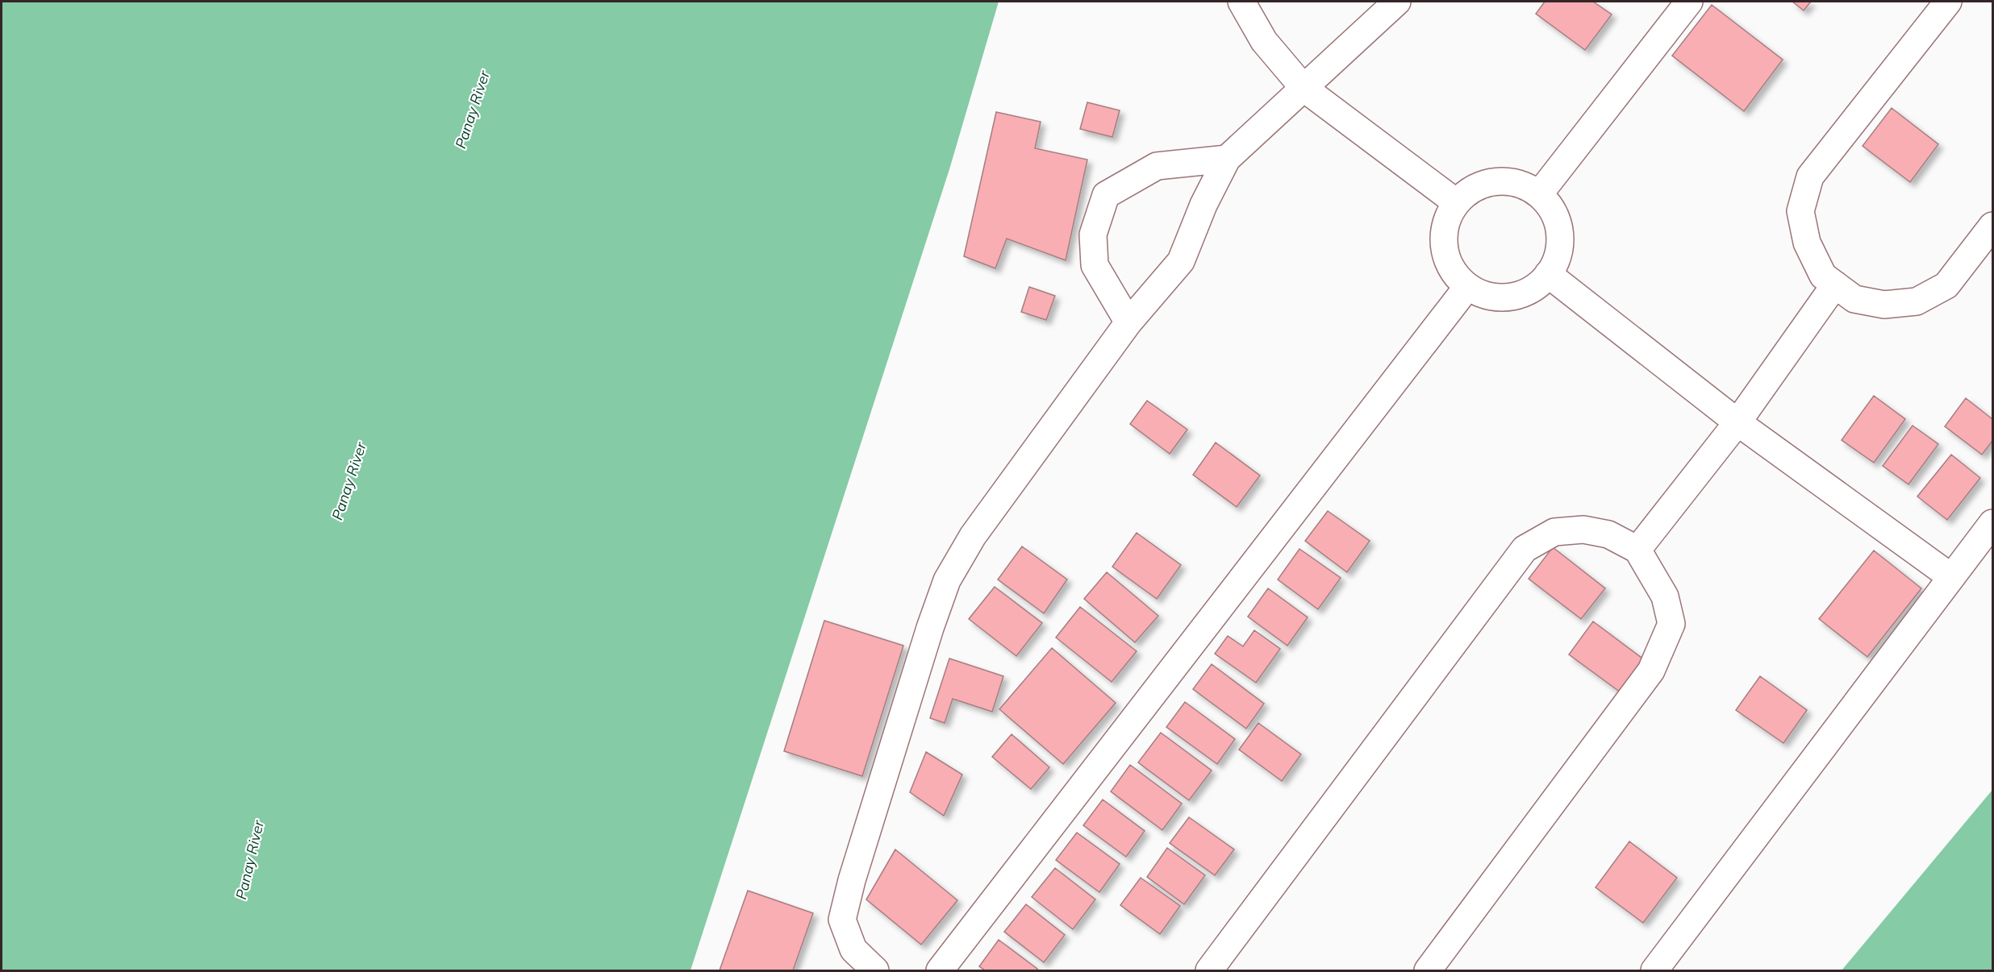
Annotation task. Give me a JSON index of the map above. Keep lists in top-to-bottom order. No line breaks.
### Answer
{"water":["Panay River"]}
